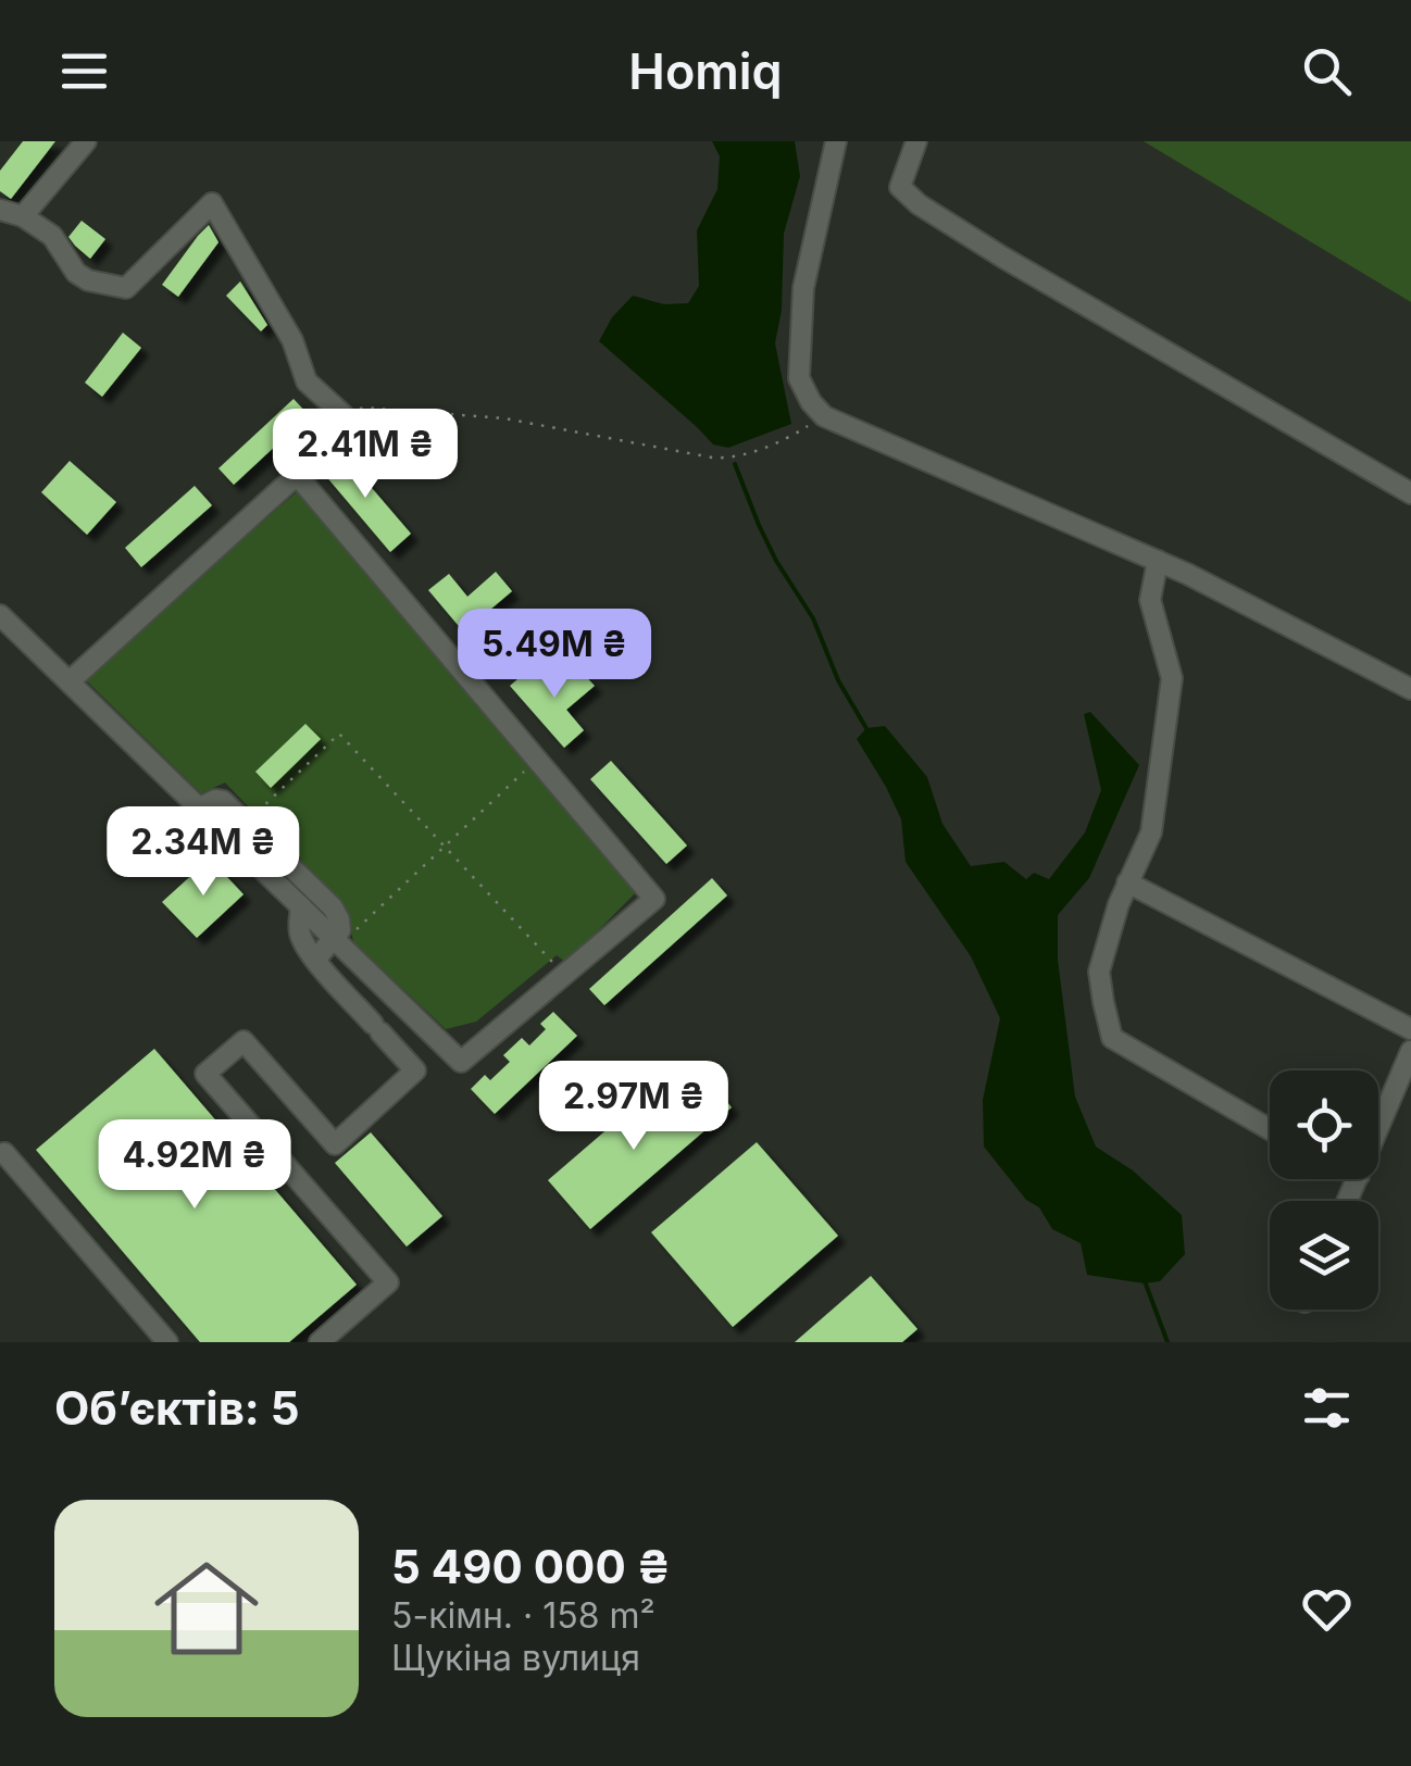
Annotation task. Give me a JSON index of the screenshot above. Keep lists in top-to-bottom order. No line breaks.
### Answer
{"page":{"header":"Homiq","price":["2.41M ₴","5.49M ₴","2.34M ₴","2.97M ₴","4.92M ₴"],"heading":"Об’єктів: 5","list":[{"name":"5 490 000 ₴","note":"5-кімн. · 158 m² · Щукіна вулиця"}]}}
